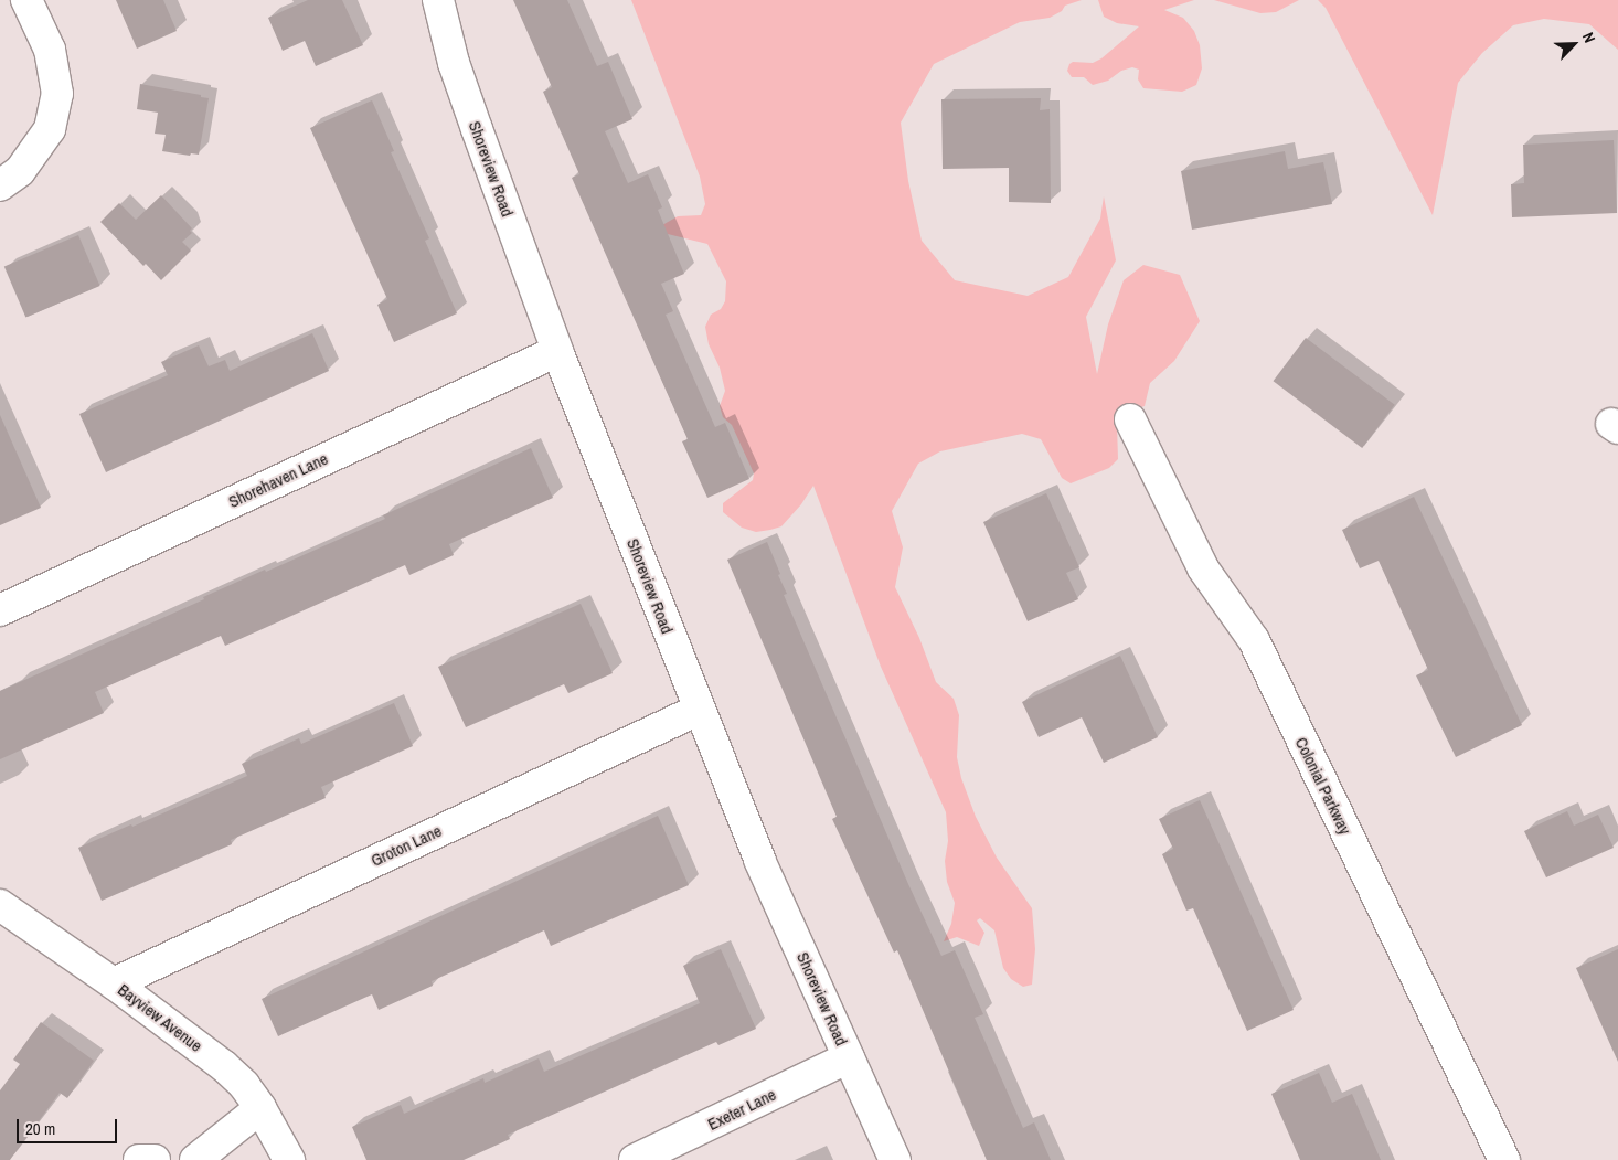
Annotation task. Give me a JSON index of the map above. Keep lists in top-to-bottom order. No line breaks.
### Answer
{"streets":{"street":["Shoreview Road","Shorehaven Lane","Colonial Parkway","Groton Lane","Bayview Avenue","Exeter Lane"]},"crossings":[["Shoreview Road","Shorehaven Lane"],["Shoreview Road","Groton Lane"],["Shoreview Road","Exeter Lane"],["Groton Lane","Bayview Avenue"]],"scale_bar":"20 m","north":"top right"}
